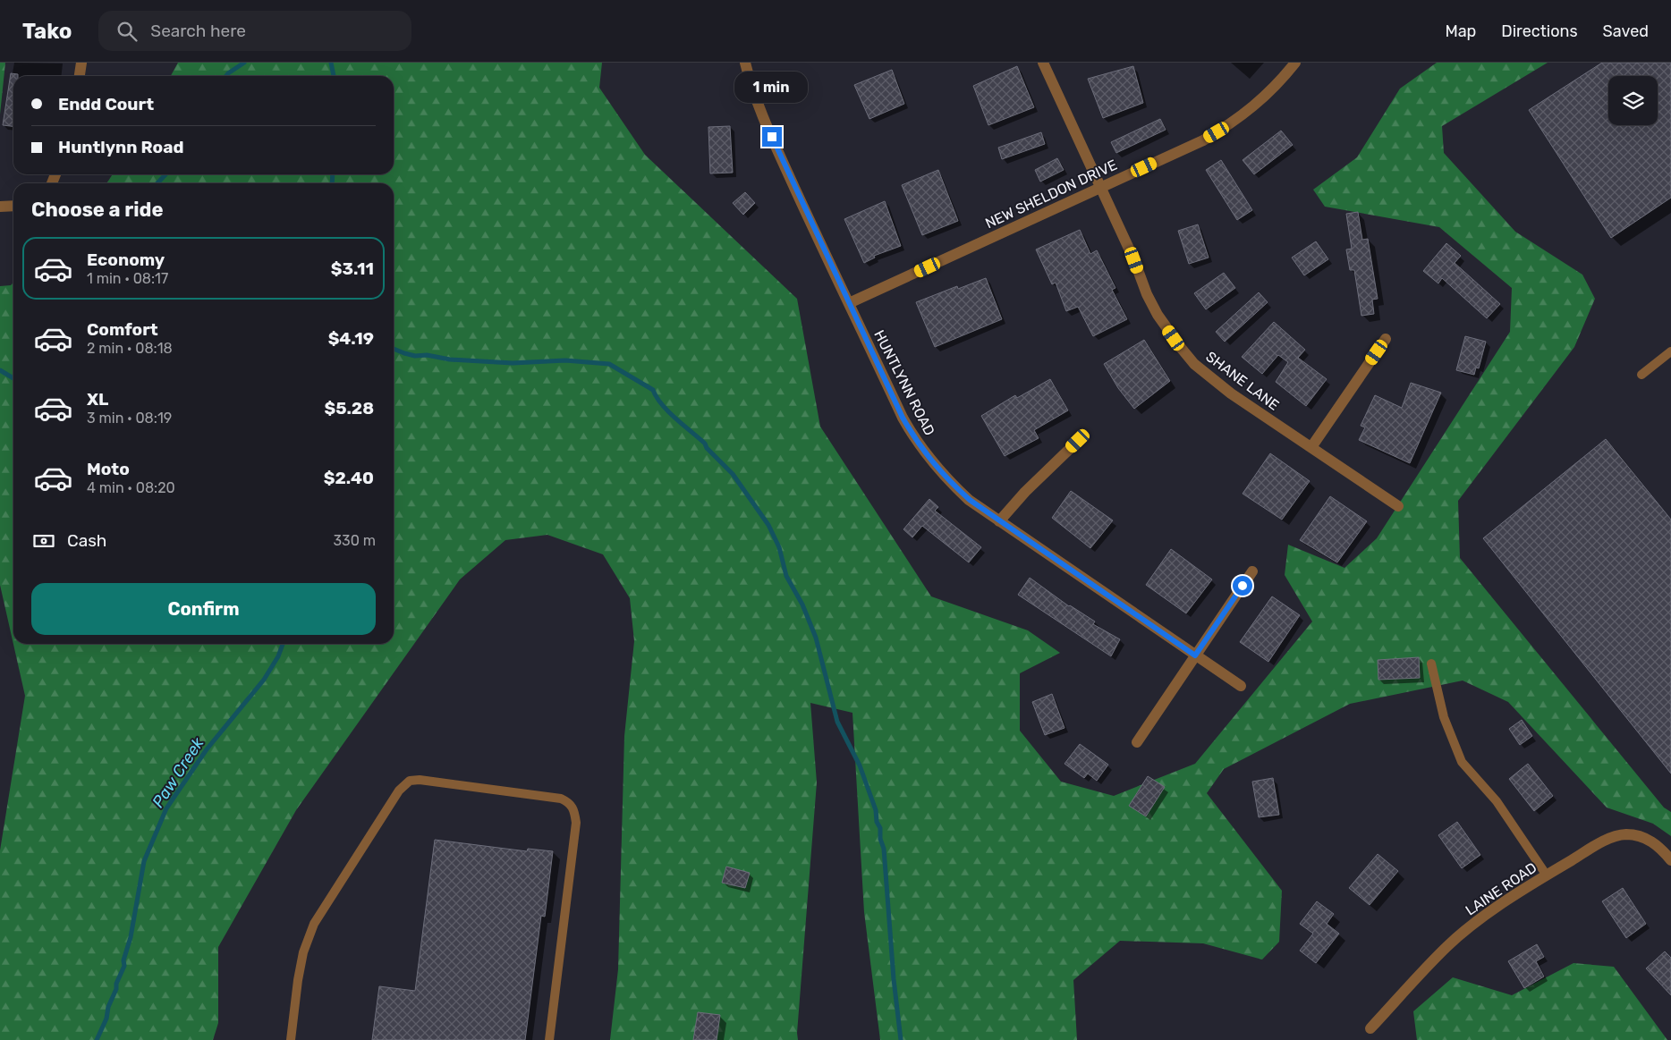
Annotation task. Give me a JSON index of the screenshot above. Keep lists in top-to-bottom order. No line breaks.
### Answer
{"streets":{"street":["NEW SHELDON DRIVE","SHANE LANE","HUNTLYNN ROAD","LAINE ROAD"]},"crossings":[["NEW SHELDON DRIVE","SHANE LANE"],["NEW SHELDON DRIVE","HUNTLYNN ROAD"]],"water":["Paw Creek"],"page":{"header":"Tako","search":"Search here","nav":["Map","Directions","Saved"],"bubble":"1 min","banner":["Endd Court","Huntlynn Road"],"heading":"Choose a ride","list":[{"name":"Economy","note":"1 min · 08:17","value":"$3.11"},{"name":"Comfort","note":"2 min · 08:18","value":"$4.19"},{"name":"XL","note":"3 min · 08:19","value":"$5.28"},{"name":"Moto","note":"4 min · 08:20","value":"$2.40"}],"pay":["Cash","330 m"],"buttons":"Confirm"}}
